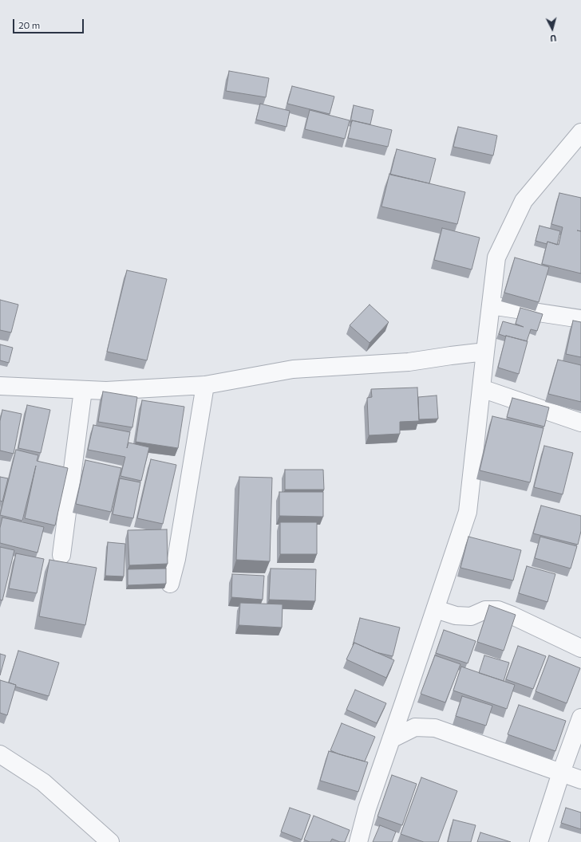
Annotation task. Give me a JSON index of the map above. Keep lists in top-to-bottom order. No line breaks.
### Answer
{"scale_bar":"20 m","north":"bottom"}
